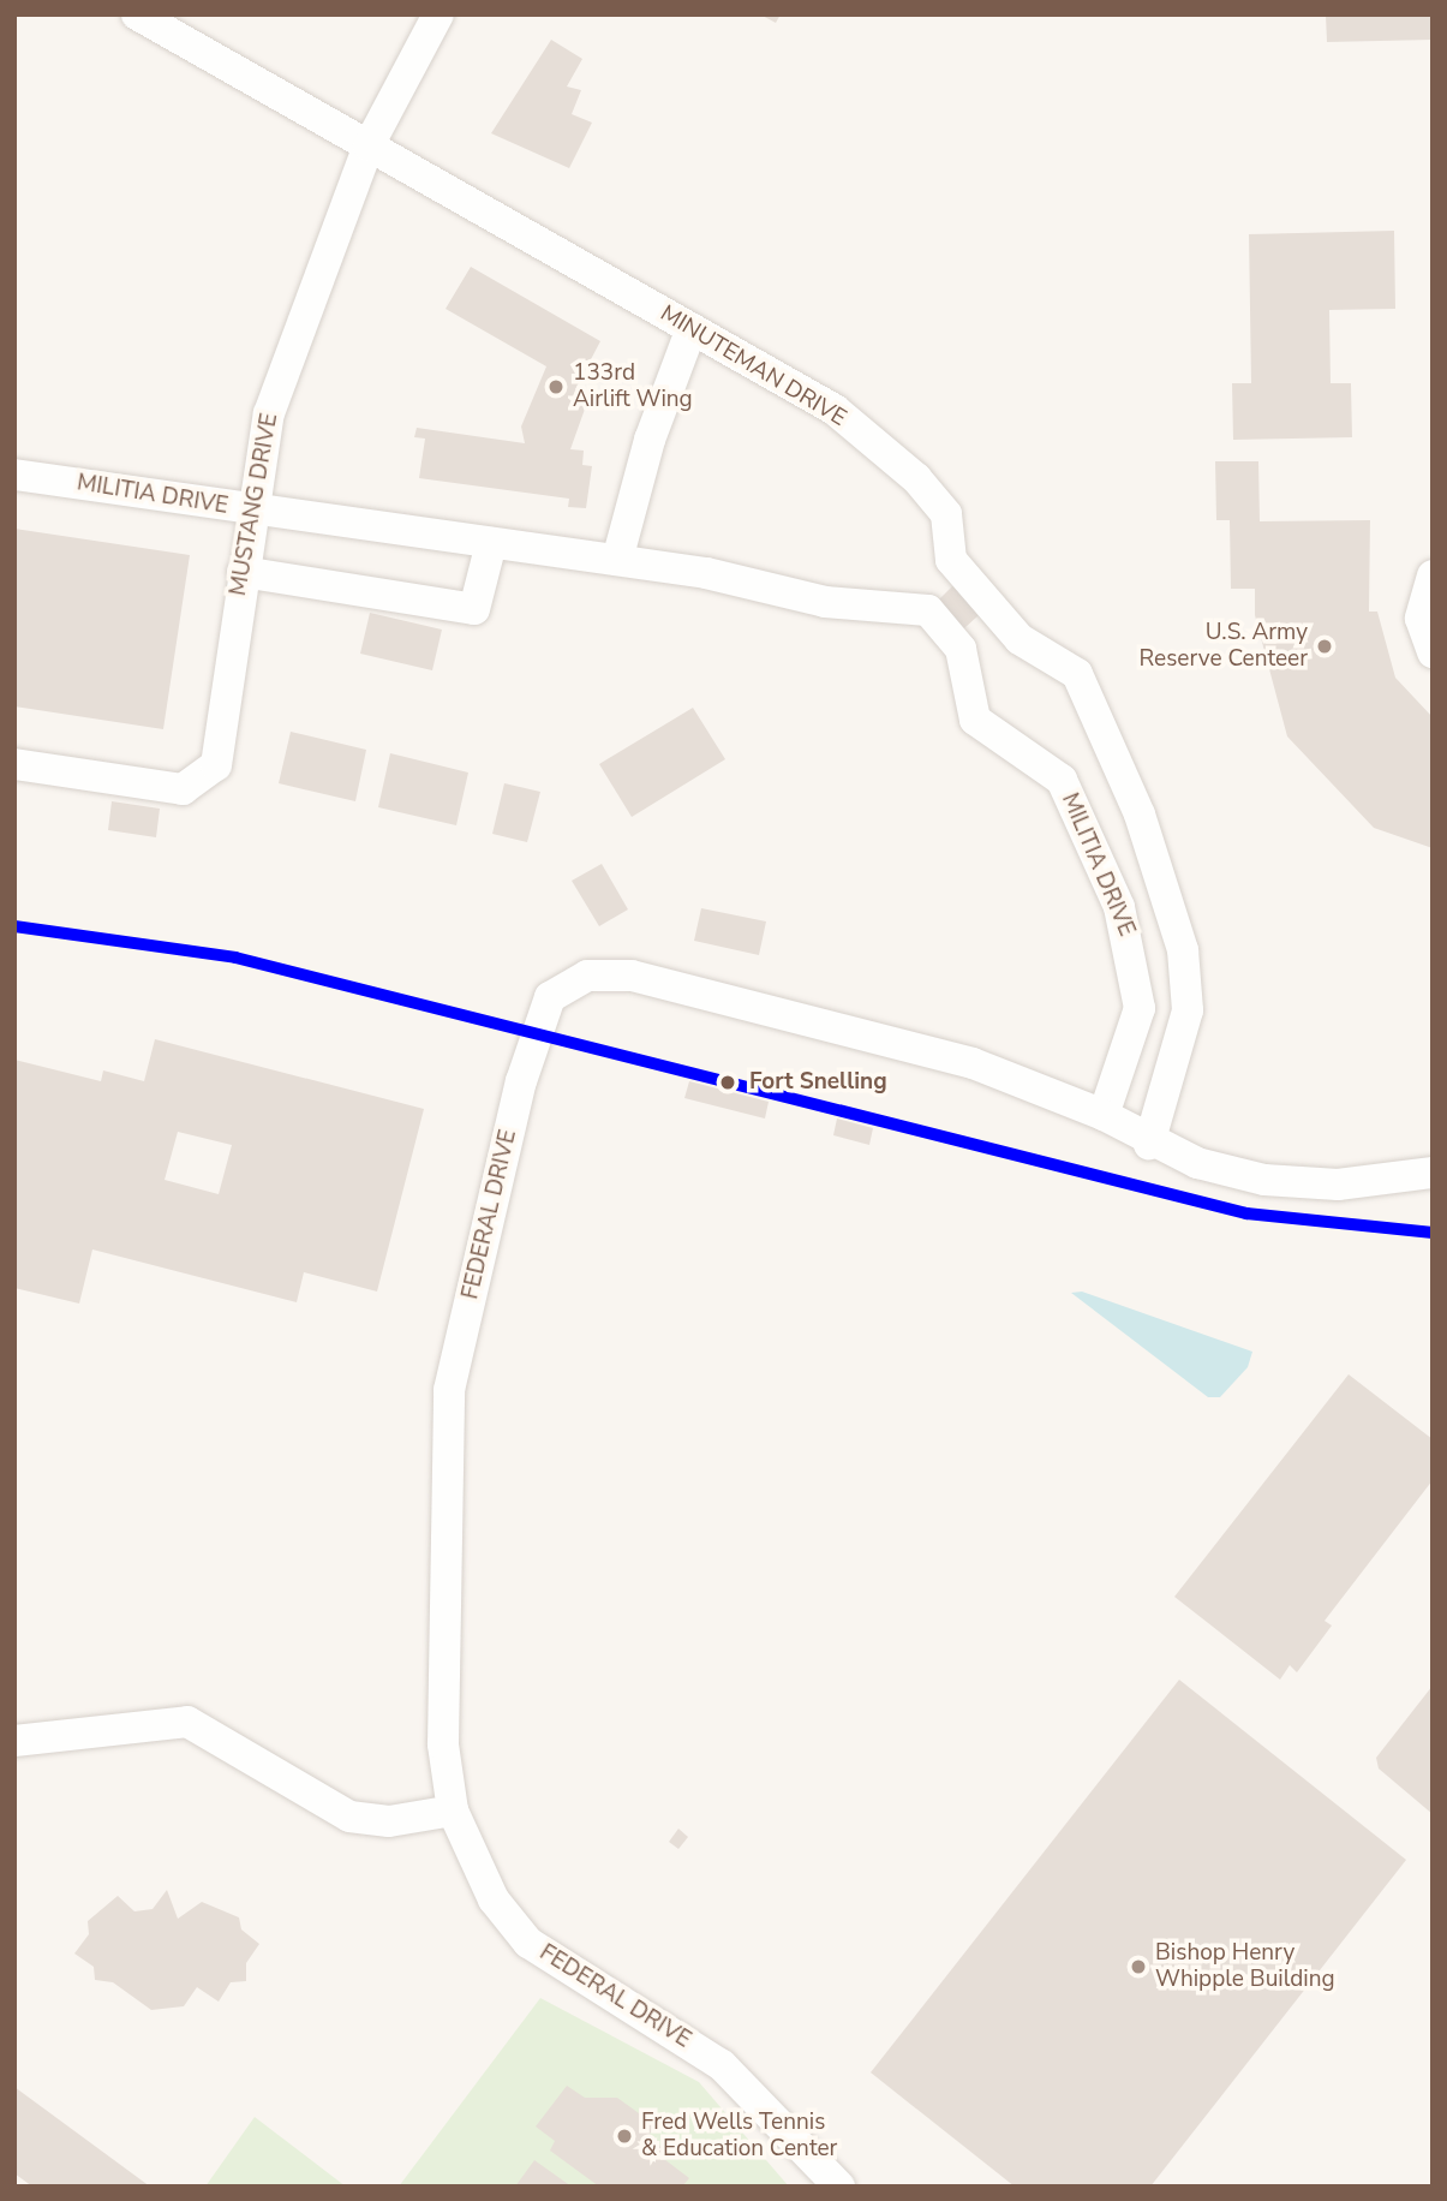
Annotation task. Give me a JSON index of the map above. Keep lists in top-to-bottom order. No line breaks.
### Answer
{"streets":{"street":["MINUTEMAN DRIVE","MILITIA DRIVE","MUSTANG DRIVE","FEDERAL DRIVE"]},"crossings":[["MINUTEMAN DRIVE","MUSTANG DRIVE"],["MINUTEMAN DRIVE","FEDERAL DRIVE"],["MILITIA DRIVE","MUSTANG DRIVE"],["MILITIA DRIVE","FEDERAL DRIVE"]],"places":["133rd Airlift Wing","U.S. Army Reserve Centeer","Fort Snelling","Bishop Henry Whipple Building","Fred Wells Tennis & Education Center"]}
